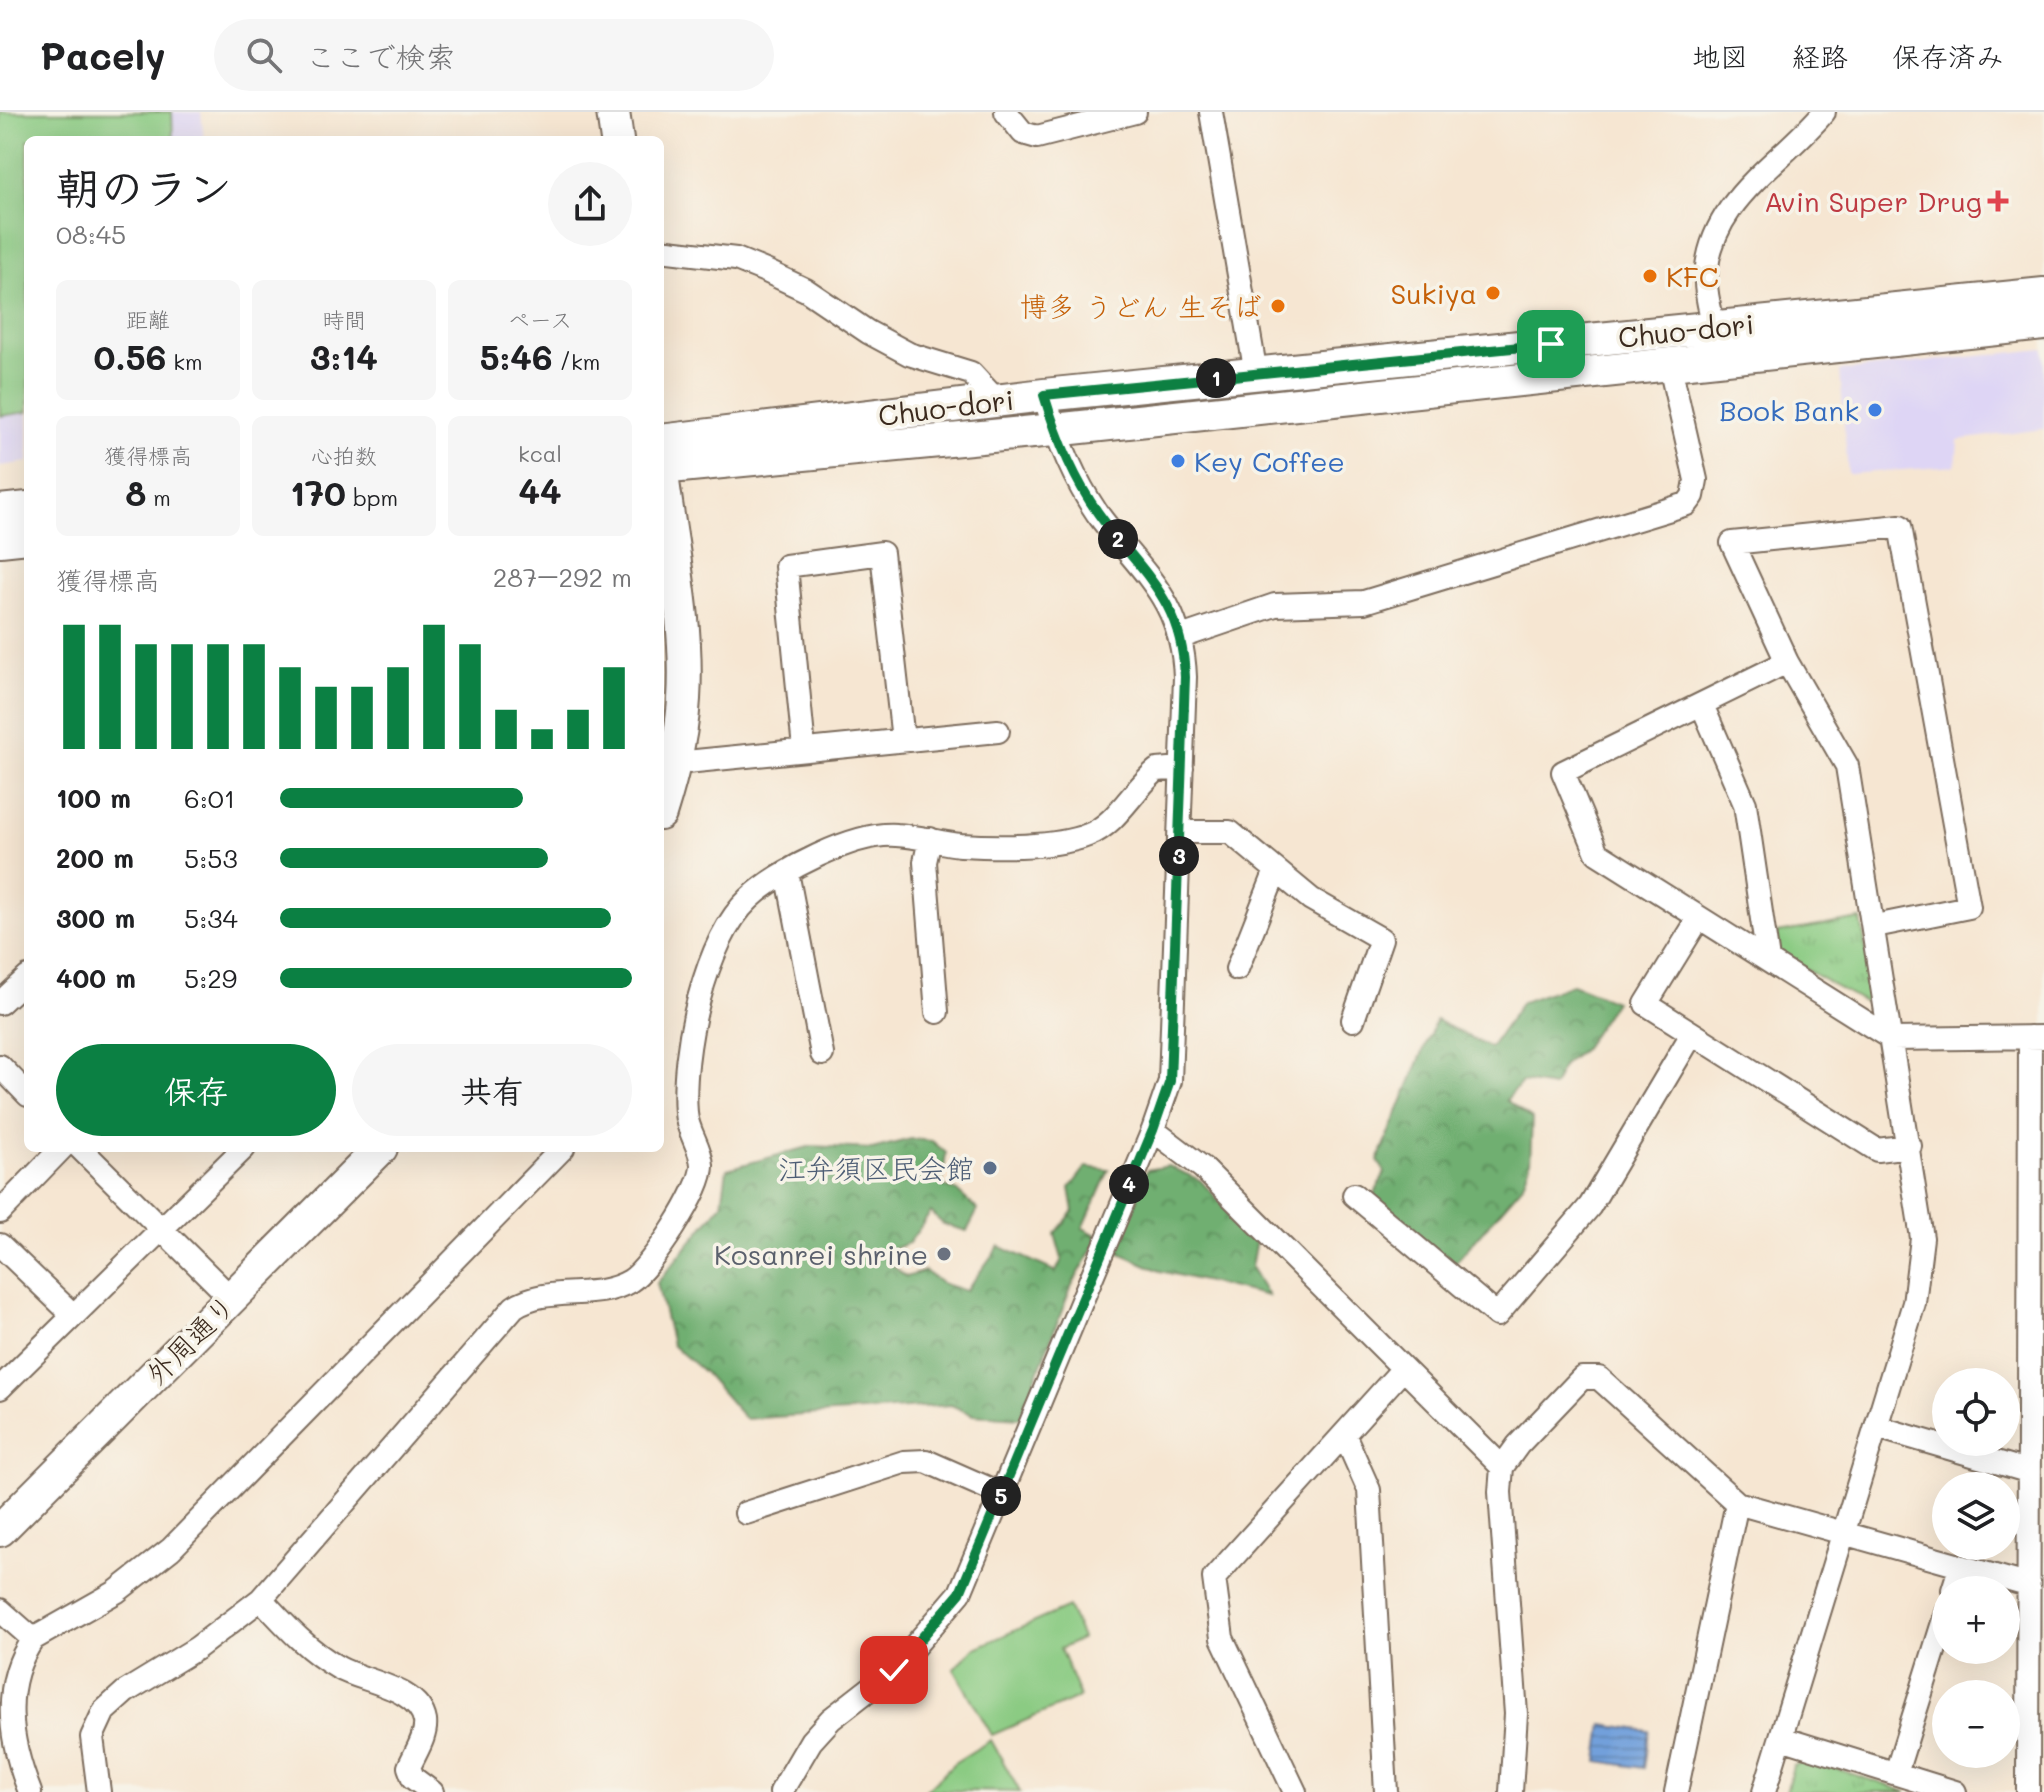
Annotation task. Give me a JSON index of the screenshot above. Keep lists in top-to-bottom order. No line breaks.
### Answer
{"streets":{"street":["Chuo-dori","外周通り"]},"places":{"health":["Avin Super Drug"],"other":["KFC","Sukiya","博多 うどん 生そば","Book Bank","Key Coffee","江弁須区民会館","Kosanrei shrine"]},"page":{"header":"Pacely","search":"ここで検索","nav":["地図","経路","保存済み"],"heading":["朝のラン","08:45"],"stats":[["距離","0.56 km"],["時間","3:14"],["ペース","5:46 /km"],["獲得標高","8 m"],["心拍数","170 bpm"],["kcal","44"]],"pins":["1","2","3","4","5"],"chart":["獲得標高","287–292 m"],"list":[{"name":"100 m","note":"6:01"},{"name":"200 m","note":"5:53"},{"name":"300 m","note":"5:34"},{"name":"400 m","note":"5:29"}],"buttons":["保存","共有"],"map_buttons":["+","−"]}}
